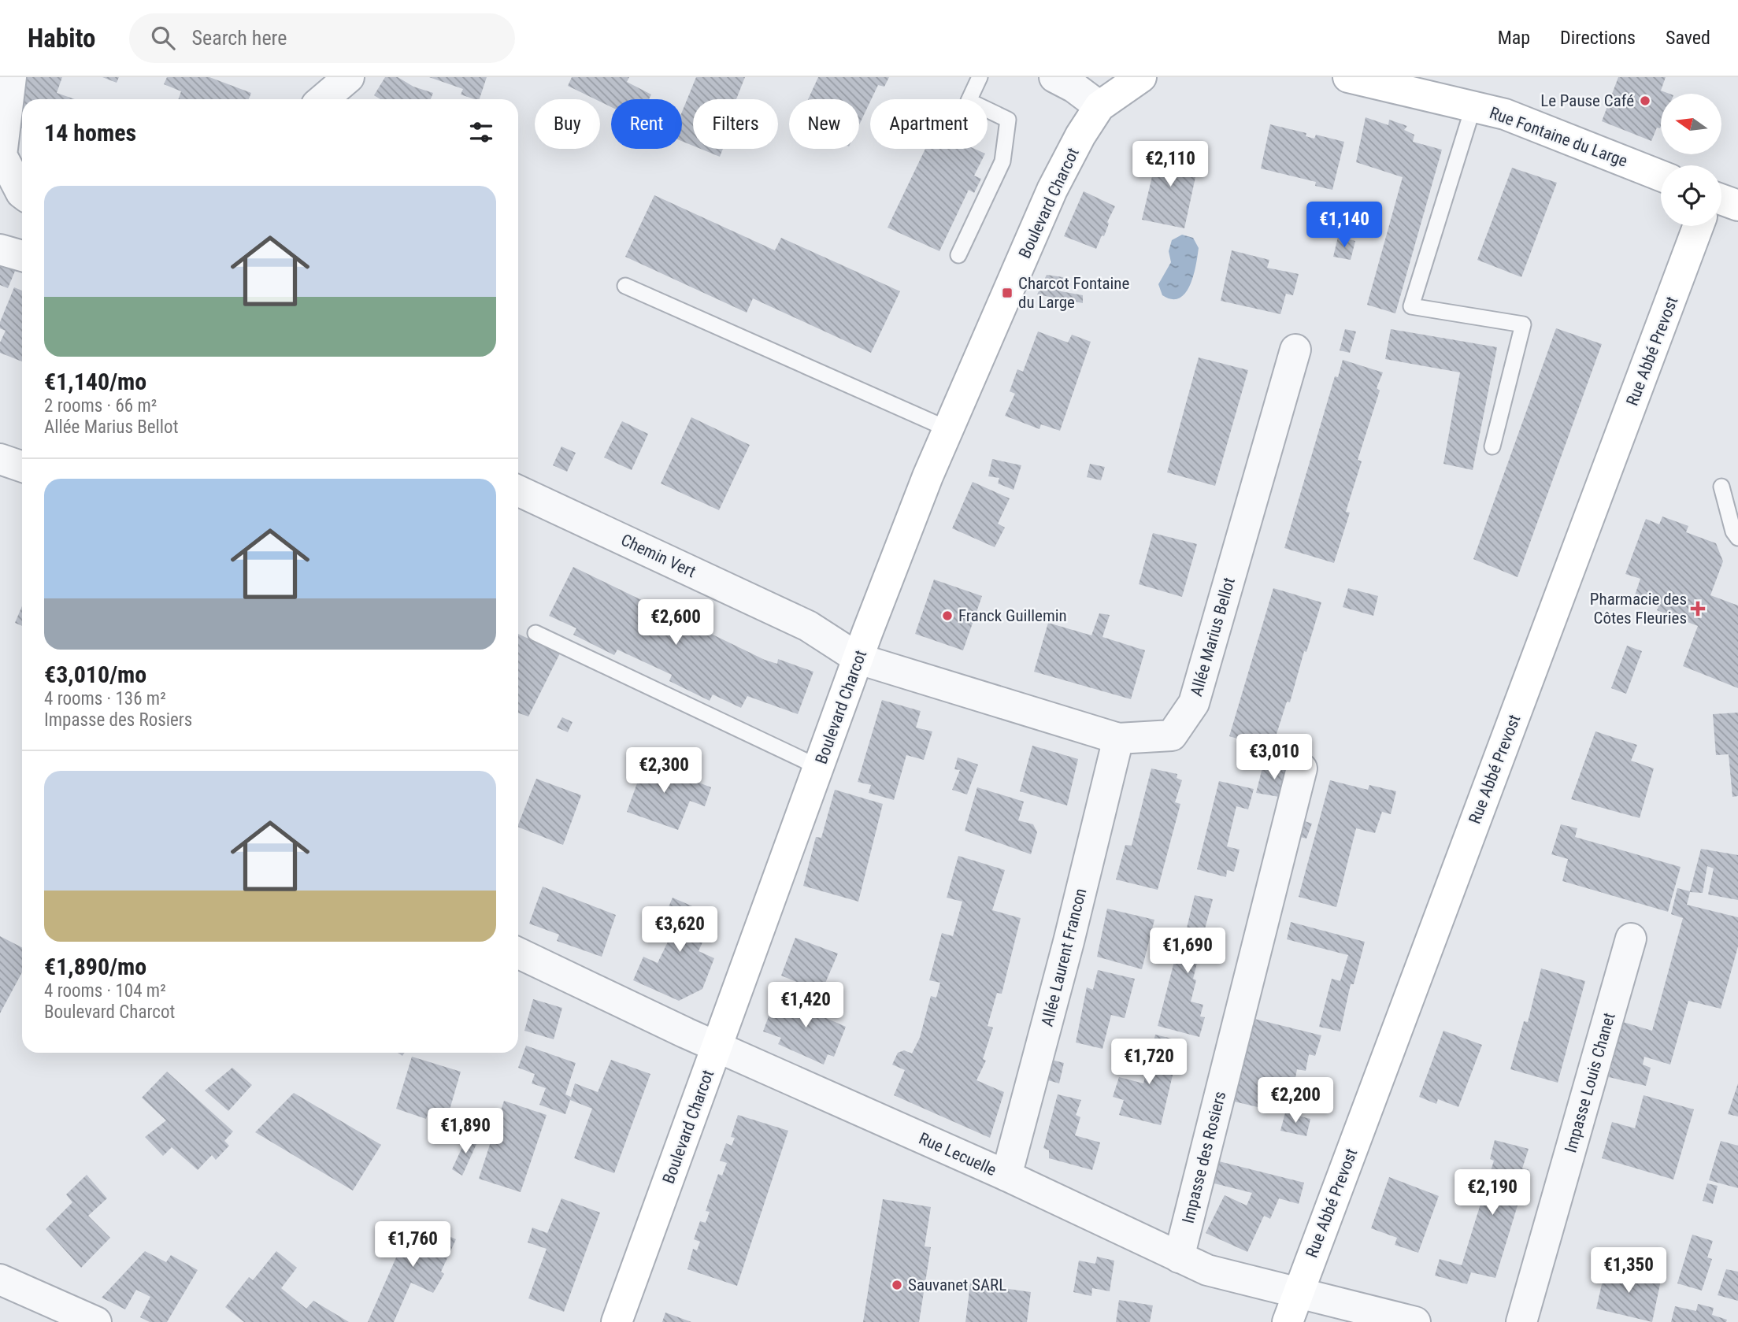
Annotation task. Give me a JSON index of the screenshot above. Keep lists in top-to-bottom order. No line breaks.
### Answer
{"streets":{"street":["Rue Fontaine du Large","Boulevard Charcot","Rue Abbé Prevost","Chemin Vert","Allée Marius Bellot","Allée Laurent Francon","Impasse Louis Chanet","Rue Lecuelle","Impasse des Rosiers"]},"crossings":[["Boulevard Charcot","Chemin Vert"],["Boulevard Charcot","Allée Marius Bellot"],["Boulevard Charcot","Rue Lecuelle"],["Rue Abbé Prevost","Rue Lecuelle"],["Chemin Vert","Allée Marius Bellot"],["Allée Marius Bellot","Allée Laurent Francon"],["Allée Laurent Francon","Rue Lecuelle"],["Rue Lecuelle","Impasse des Rosiers"]],"places":{"other":["Le Pause Café","Franck Guillemin","Sauvanet SARL"],"transit":["Charcot Fontaine du Large"],"health":["Pharmacie des Côtes Fleuries"]},"north":"left","page":{"header":"Habito","search":"Search here","nav":["Map","Directions","Saved"],"chip":["Buy","Rent","Filters","New","Apartment"],"heading":"14 homes","price":["€2,110","€1,140","€2,600","€3,010","€2,300","€3,620","€1,690","€1,420","€1,720","€2,200","€1,890","€2,190","€1,760","€1,350"],"list":[{"name":"€1,140/mo","note":"2 rooms · 66 m² · Allée Marius Bellot"},{"name":"€3,010/mo","note":"4 rooms · 136 m² · Impasse des Rosiers"},{"name":"€1,890/mo","note":"4 rooms · 104 m² · Boulevard Charcot"}]}}
